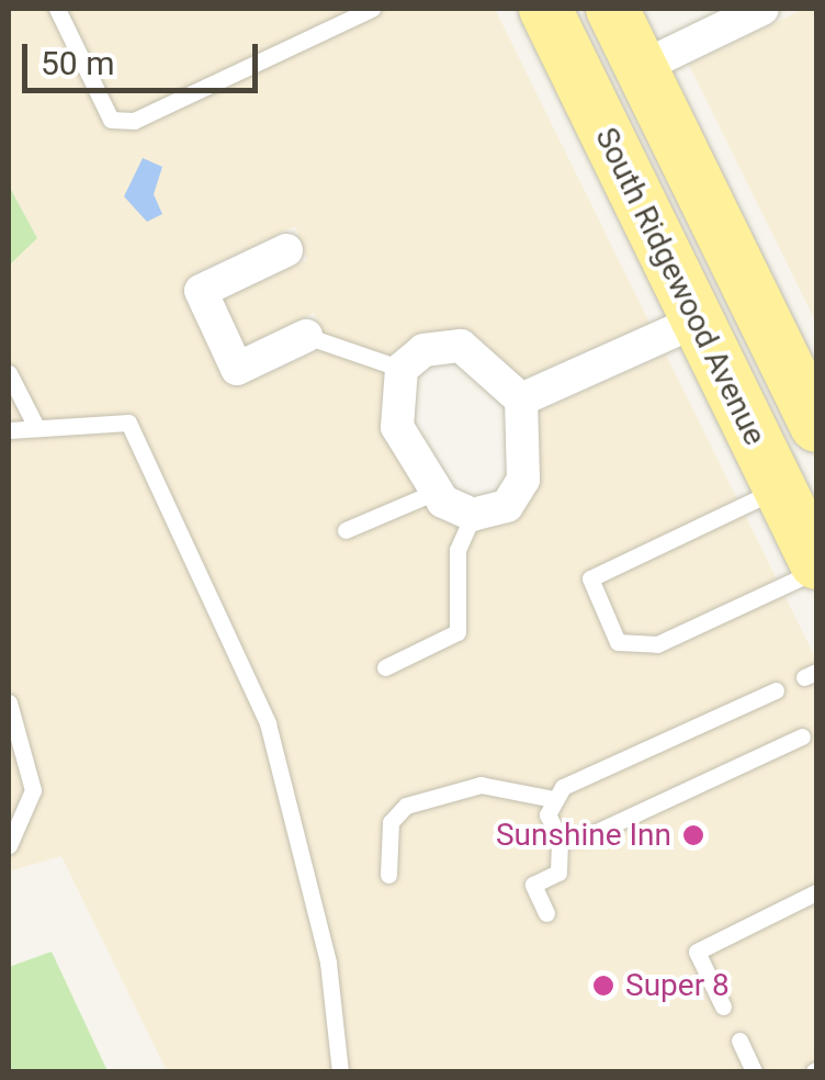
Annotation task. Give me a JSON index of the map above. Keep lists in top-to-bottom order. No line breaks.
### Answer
{"streets":{"main road":["South Ridgewood Avenue"]},"places":["Sunshine Inn","Super 8"],"scale_bar":"50 m"}
